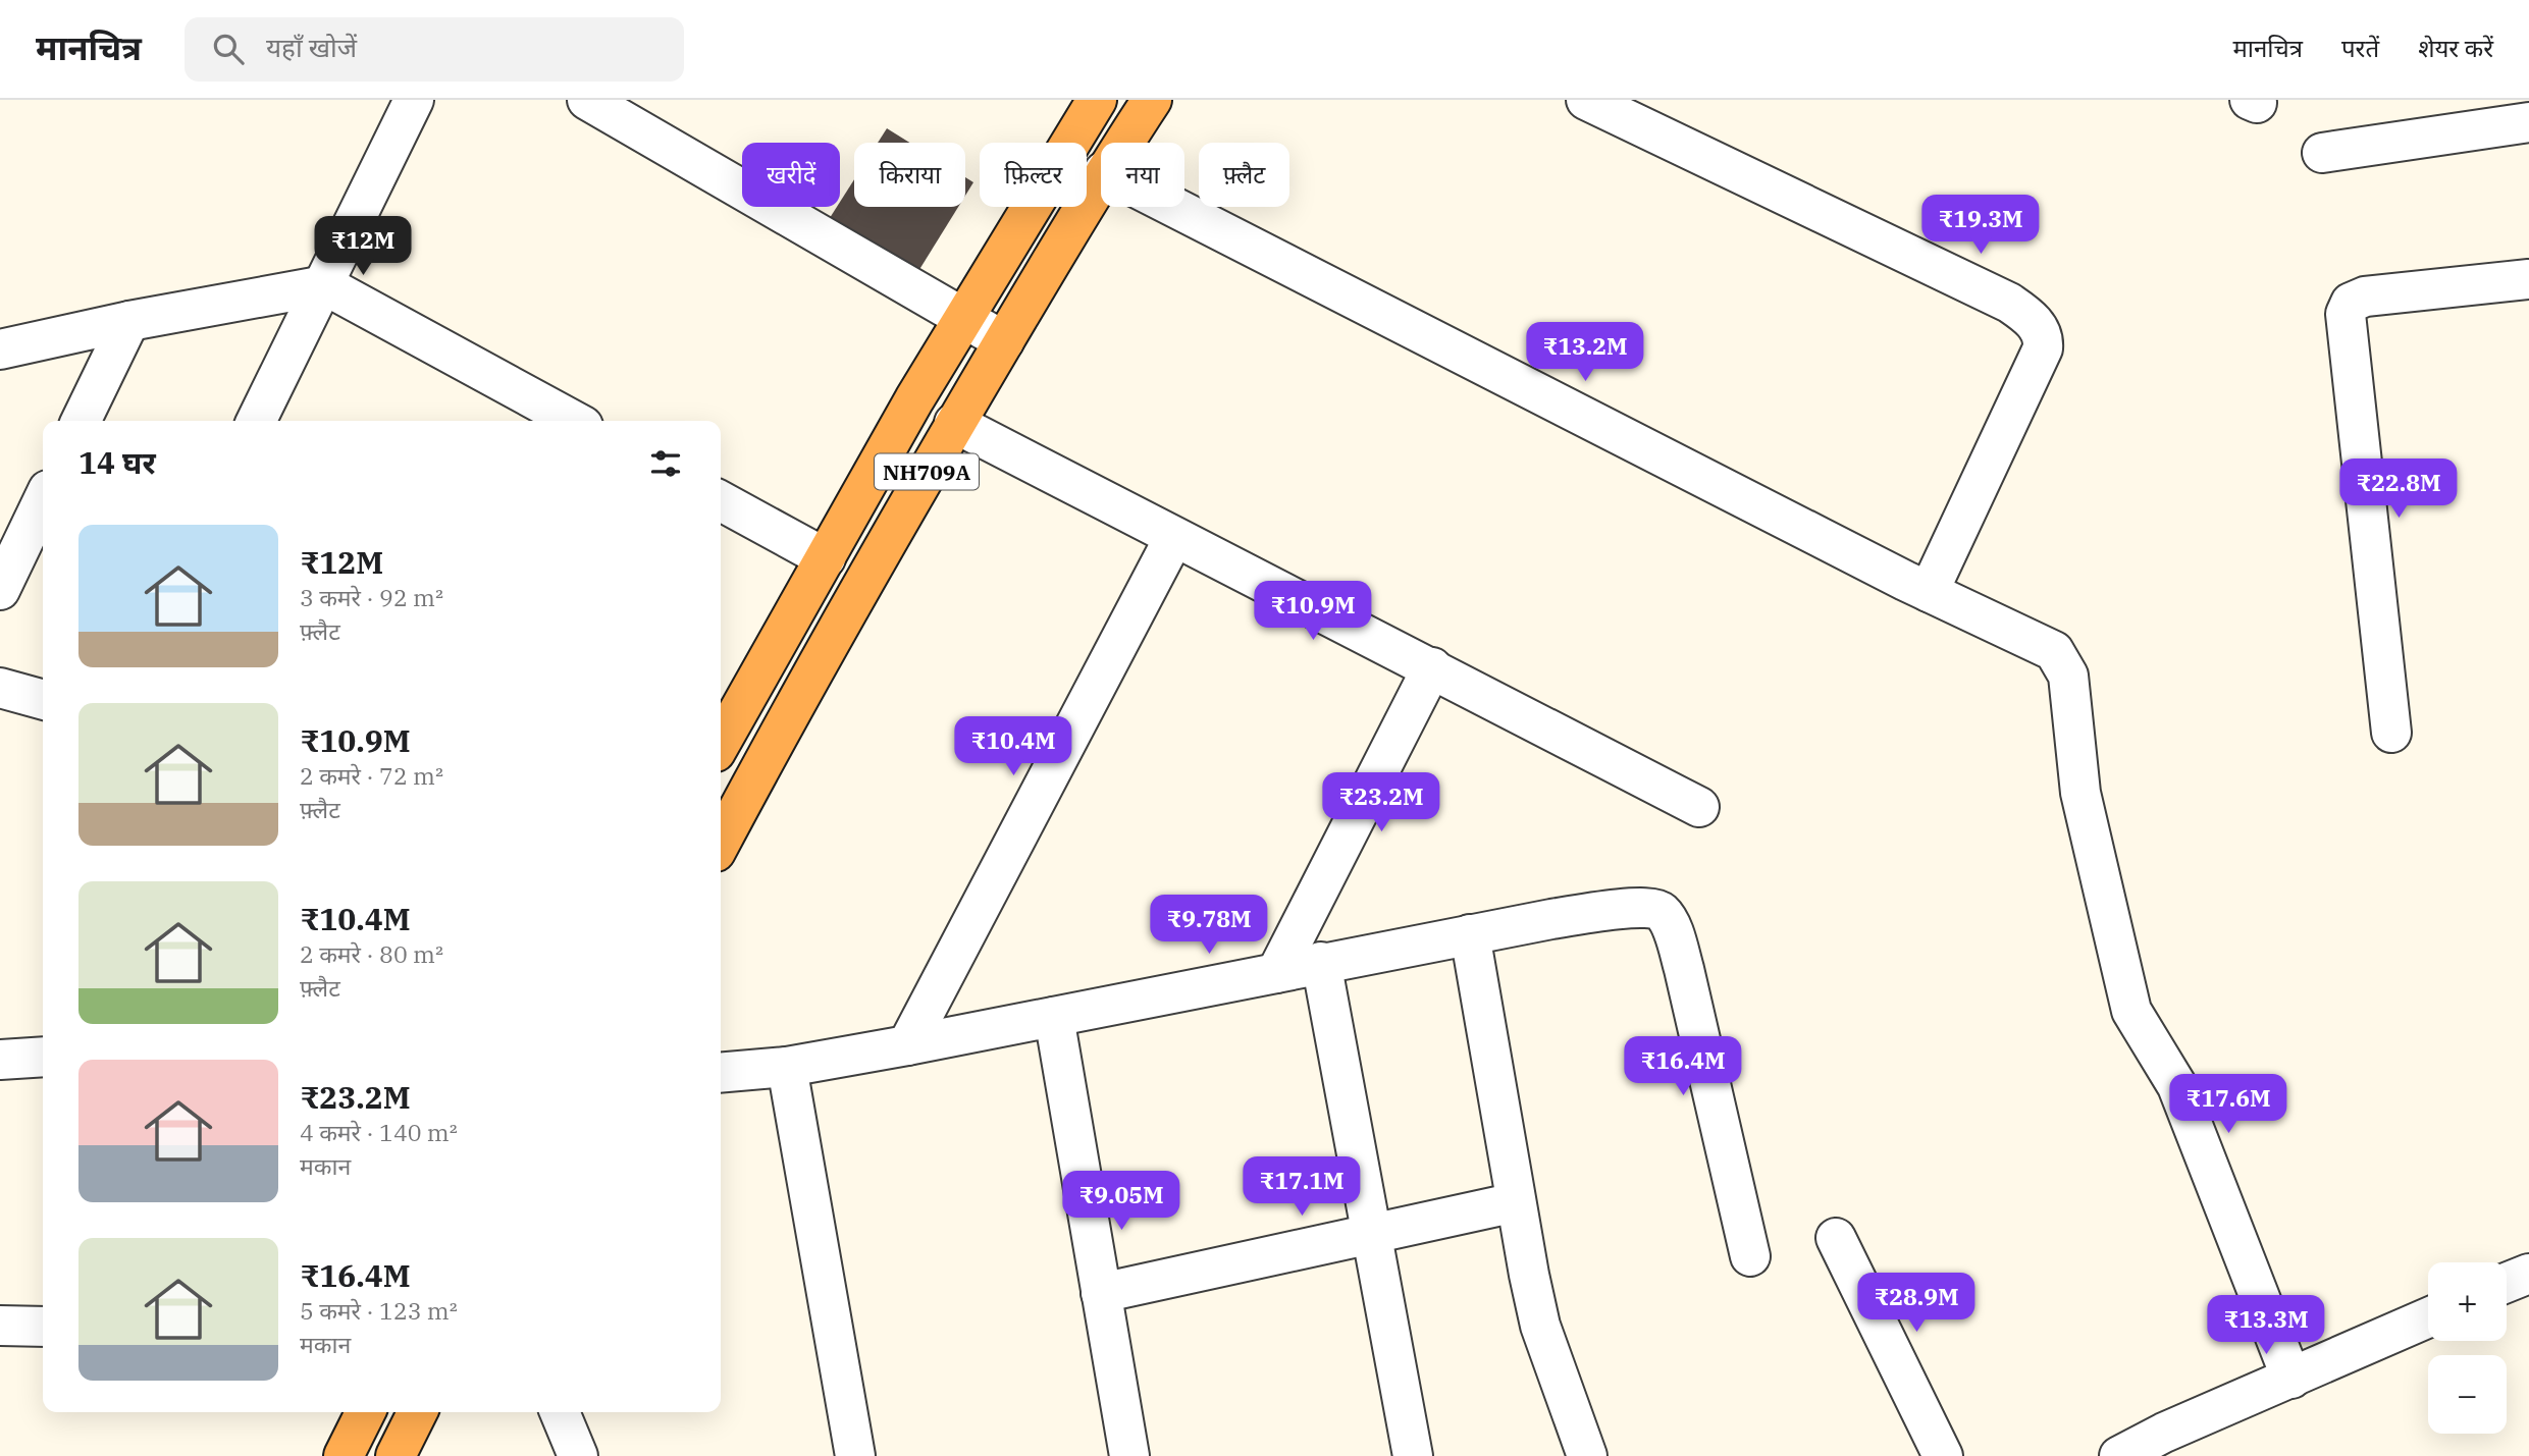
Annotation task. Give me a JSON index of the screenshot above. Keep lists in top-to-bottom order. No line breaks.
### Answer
{"streets":{"highway":["NH709A"]},"page":{"header":"मानचित्र","search":"यहाँ खोजें","nav":["मानचित्र","परतें","शेयर करें"],"chip":["खरीदें","किराया","फ़िल्टर","नया","फ़्लैट"],"price":["₹19.3M","₹12M","₹13.2M","₹22.8M","₹10.9M","₹10.4M","₹23.2M","₹9.78M","₹16.4M","₹17.6M","₹17.1M","₹9.05M","₹28.9M","₹13.3M"],"heading":"14 घर","list":[{"name":"₹12M","note":"3 कमरे · 92 m² · फ़्लैट"},{"name":"₹10.9M","note":"2 कमरे · 72 m² · फ़्लैट"},{"name":"₹10.4M","note":"2 कमरे · 80 m² · फ़्लैट"},{"name":"₹23.2M","note":"4 कमरे · 140 m² · मकान"},{"name":"₹16.4M","note":"5 कमरे · 123 m² · मकान"}],"map_buttons":["+","−"]}}
